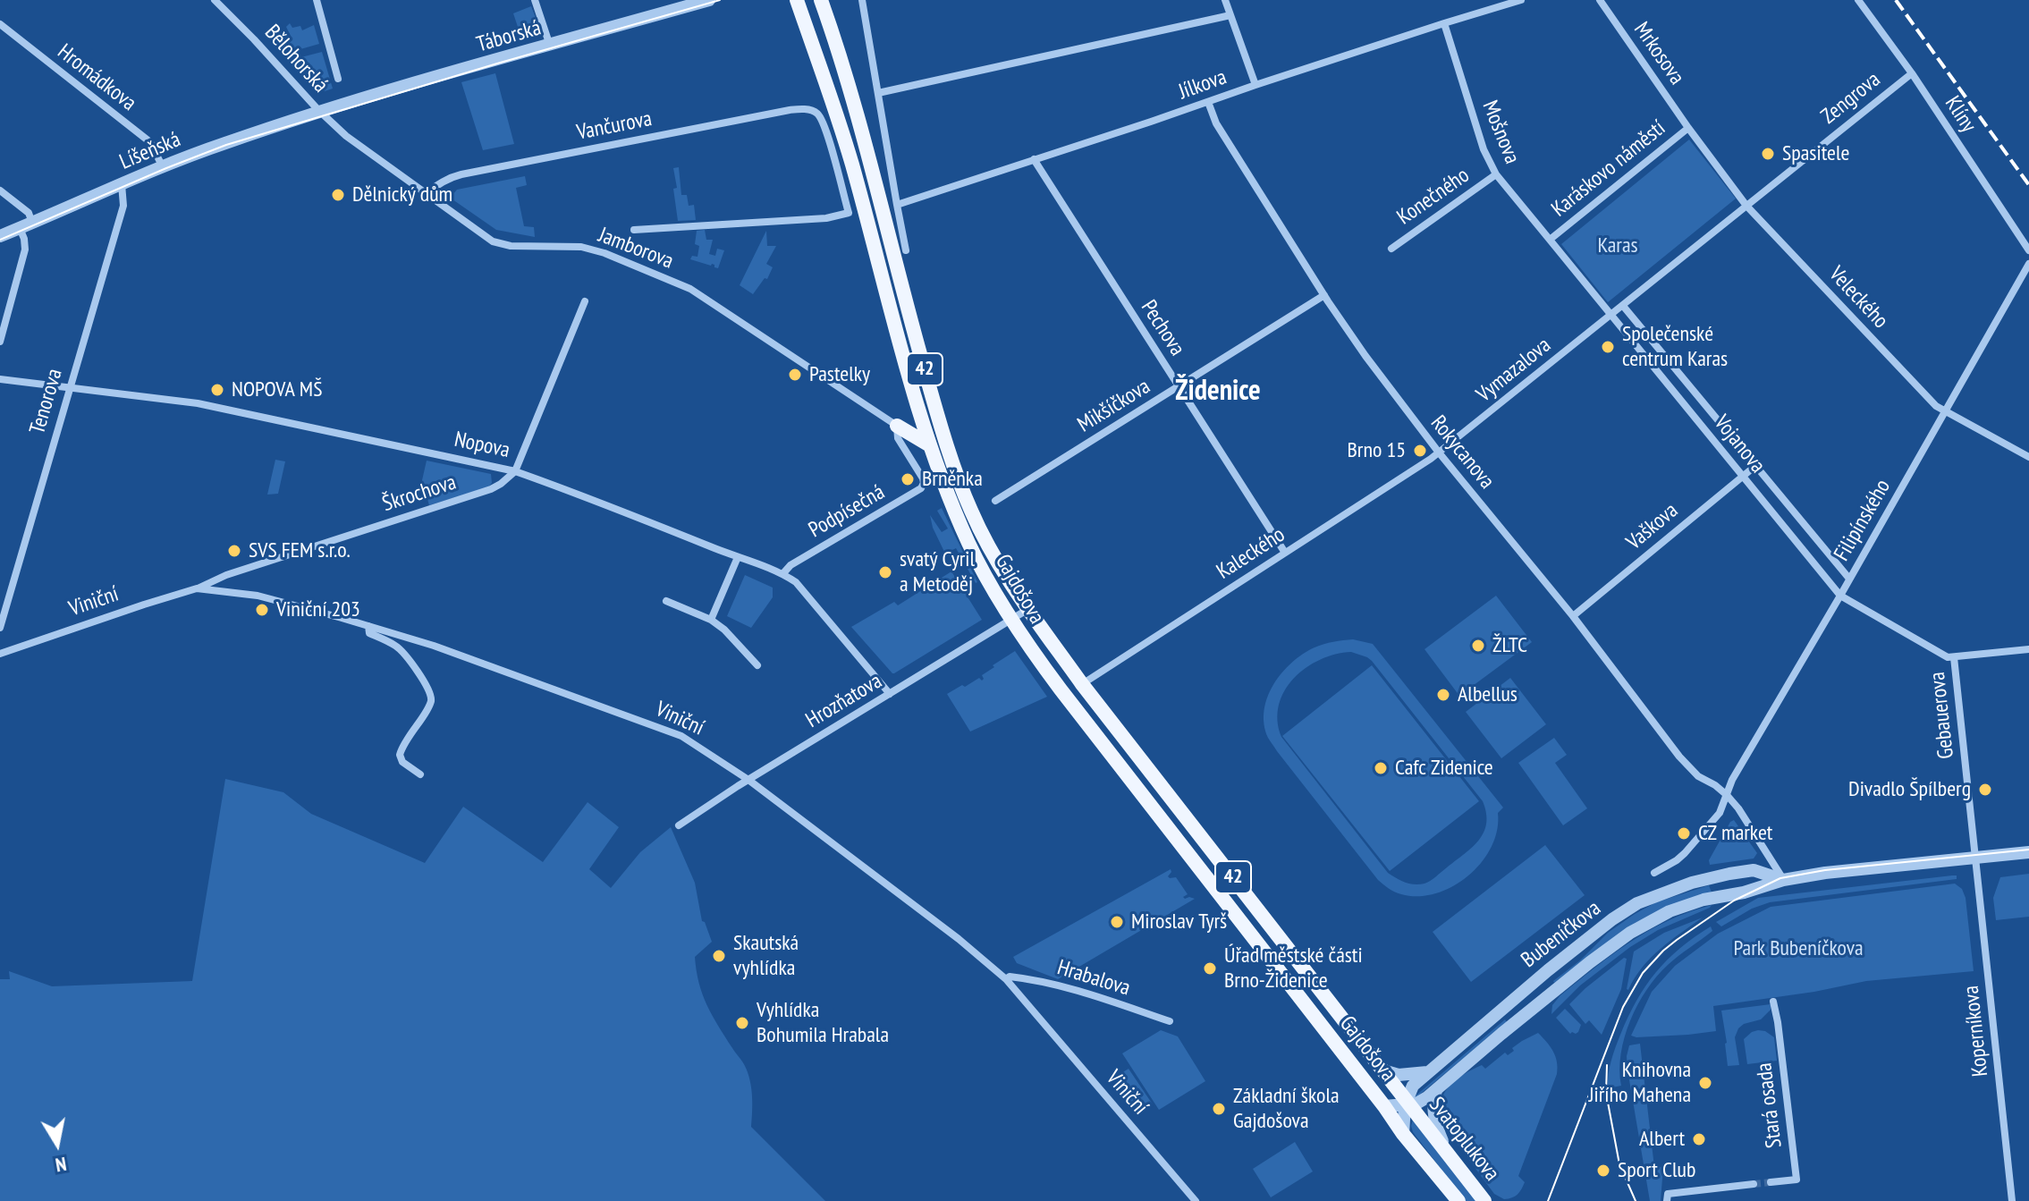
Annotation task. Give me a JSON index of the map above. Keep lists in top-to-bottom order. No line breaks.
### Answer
{"streets":{"main road":["42","Gajdošova","Svatoplukova"],"street":["Táborská","Mrkosova","Bělohorská","Hromádkova","Jílkova","Zengrova","Klíny","Vančurova","Mošnova","Líšeňská","Karáskovo náměstí","Konečného","Jamborova","Veleckého","Pechova","Vymazalova","Tenorova","Mikšíčkova","Vojanova","Nopova","Rokycanova","Škrochova","Podpísečná","Filipínského","Vaškova","Kaleckého","Viniční","Hrozňatova","Gebauerova","Bubeníčkova","Hrabalova","Koperníkova","Stará osada"]},"crossings":[["Táborská","Bělohorská"],["Táborská","Líšeňská"],["Táborská","Jamborova"],["Mrkosova","Karáskovo náměstí"],["Bělohorská","Líšeňská"],["Bělohorská","Jamborova"],["Hromádkova","Líšeňská"],["Jílkova","Mošnova"],["Jílkova","Pechova"],["Jílkova","Rokycanova"],["Zengrova","Klíny"],["Zengrova","Karáskovo náměstí"],["Zengrova","Veleckého"],["Vančurova","Jamborova"],["Mošnova","Karáskovo náměstí"],["Mošnova","Konečného"],["Líšeňská","Jamborova"],["Líšeňská","Tenorova"],["Karáskovo náměstí","Veleckého"],["Karáskovo náměstí","Vymazalova"],["Karáskovo náměstí","Vojanova"],["Jamborova","Podpísečná"],["Veleckého","Filipínského"],["Pechova","Mikšíčkova"],["Pechova","Kaleckého"],["Vymazalova","Vojanova"],["Vymazalova","Rokycanova"],["Vymazalova","Kaleckého"],["Tenorova","Nopova"],["Mikšíčkova","Rokycanova"],["Vojanova","Filipínského"],["Vojanova","Vaškova"],["Vojanova","Gebauerova"],["Nopova","Škrochova"],["Nopova","Podpísečná"],["Nopova","Hrozňatova"],["Rokycanova","Filipínského"],["Rokycanova","Vaškova"],["Rokycanova","Kaleckého"],["Škrochova","Viniční"],["Filipínského","Gebauerova"],["Kaleckého","Gajdošova"],["Gajdošova","Hrozňatova"],["Gajdošova","Bubeníčkova"],["Gajdošova","Svatoplukova"],["Viniční","Hrozňatova"],["Viniční","Hrabalova"],["Gebauerova","Bubeníčkova"],["Gebauerova","Koperníkova"],["Bubeníčkova","Koperníkova"],["Bubeníčkova","Svatoplukova"]],"districts":["Židenice"],"parks":["Karas","Park Bubeníčkova"],"places":["Spasitele","Dělnický dům","Společenské centrum Karas","Pastelky","NOPOVA MŠ","Brno 15","Brněnka","SVS FEM s.r.o.","svatý Cyril a Metoděj","Viniční 203","ŽLTC","Albellus","Cafc Zidenice","Divadlo Špílberg","CZ market","Miroslav Tyrš","Skautská vyhlídka","Úřad městské části Brno-Židenice","Vyhlídka Bohumila Hrabala","Knihovna Jiřího Mahena","Základní škola Gajdošova","Albert","Sport Club"],"north":"bottom"}
